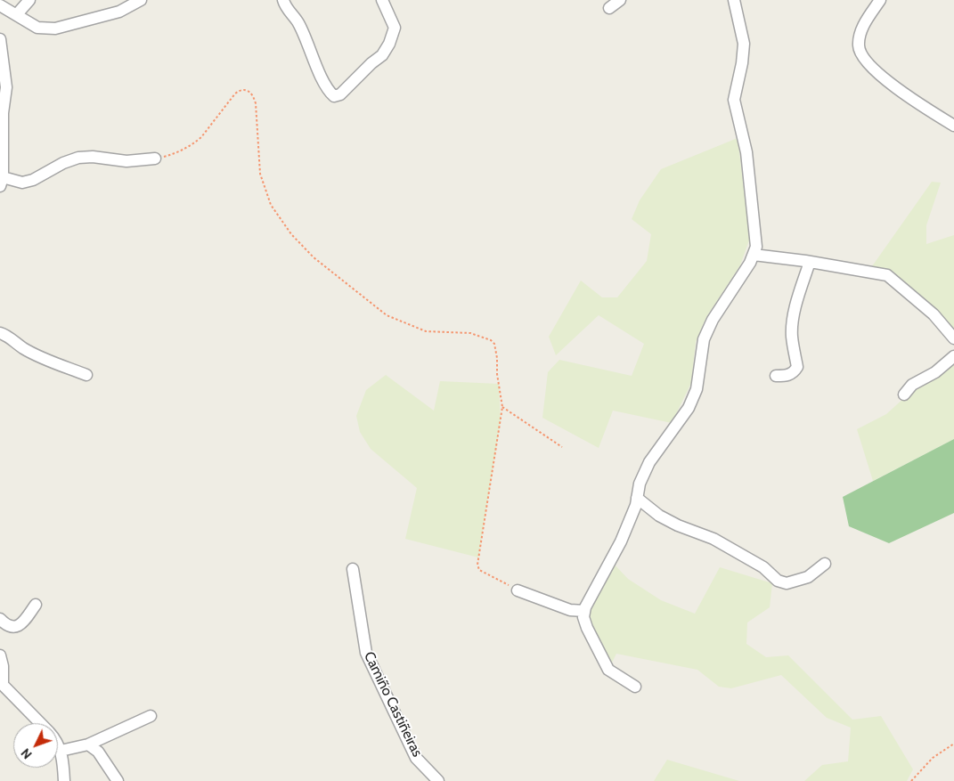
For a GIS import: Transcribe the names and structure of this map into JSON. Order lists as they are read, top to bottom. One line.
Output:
{"streets":{"street":["Camiño Castiñeiras"]},"north":"bottom left"}
